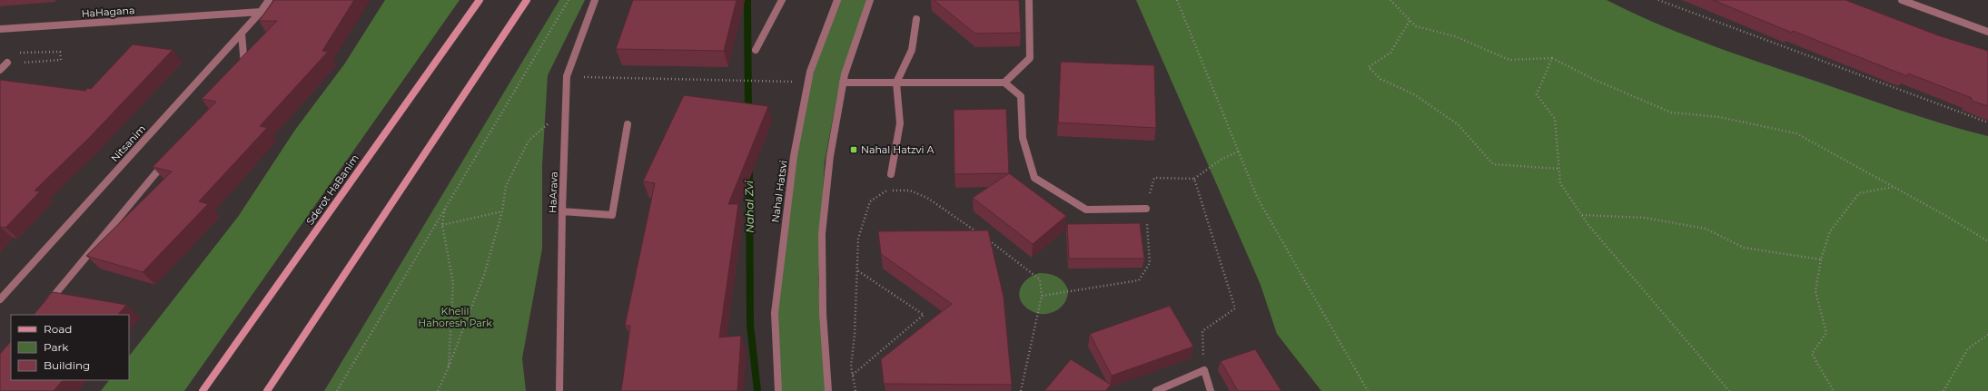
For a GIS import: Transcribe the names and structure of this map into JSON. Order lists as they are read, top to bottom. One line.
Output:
{"streets":{"main road":["Sderot HaBanim"],"street":["HaHagana","Nitsanim","Nahal Hatsvi","HaArava"]},"crossings":[["HaHagana","Nitsanim"]],"water":["Nahal Zvi"],"parks":["Khelil Hahoresh Park"],"places":{"transit":["Nahal Hatzvi A"]},"legend":["Road","Park","Building"]}
